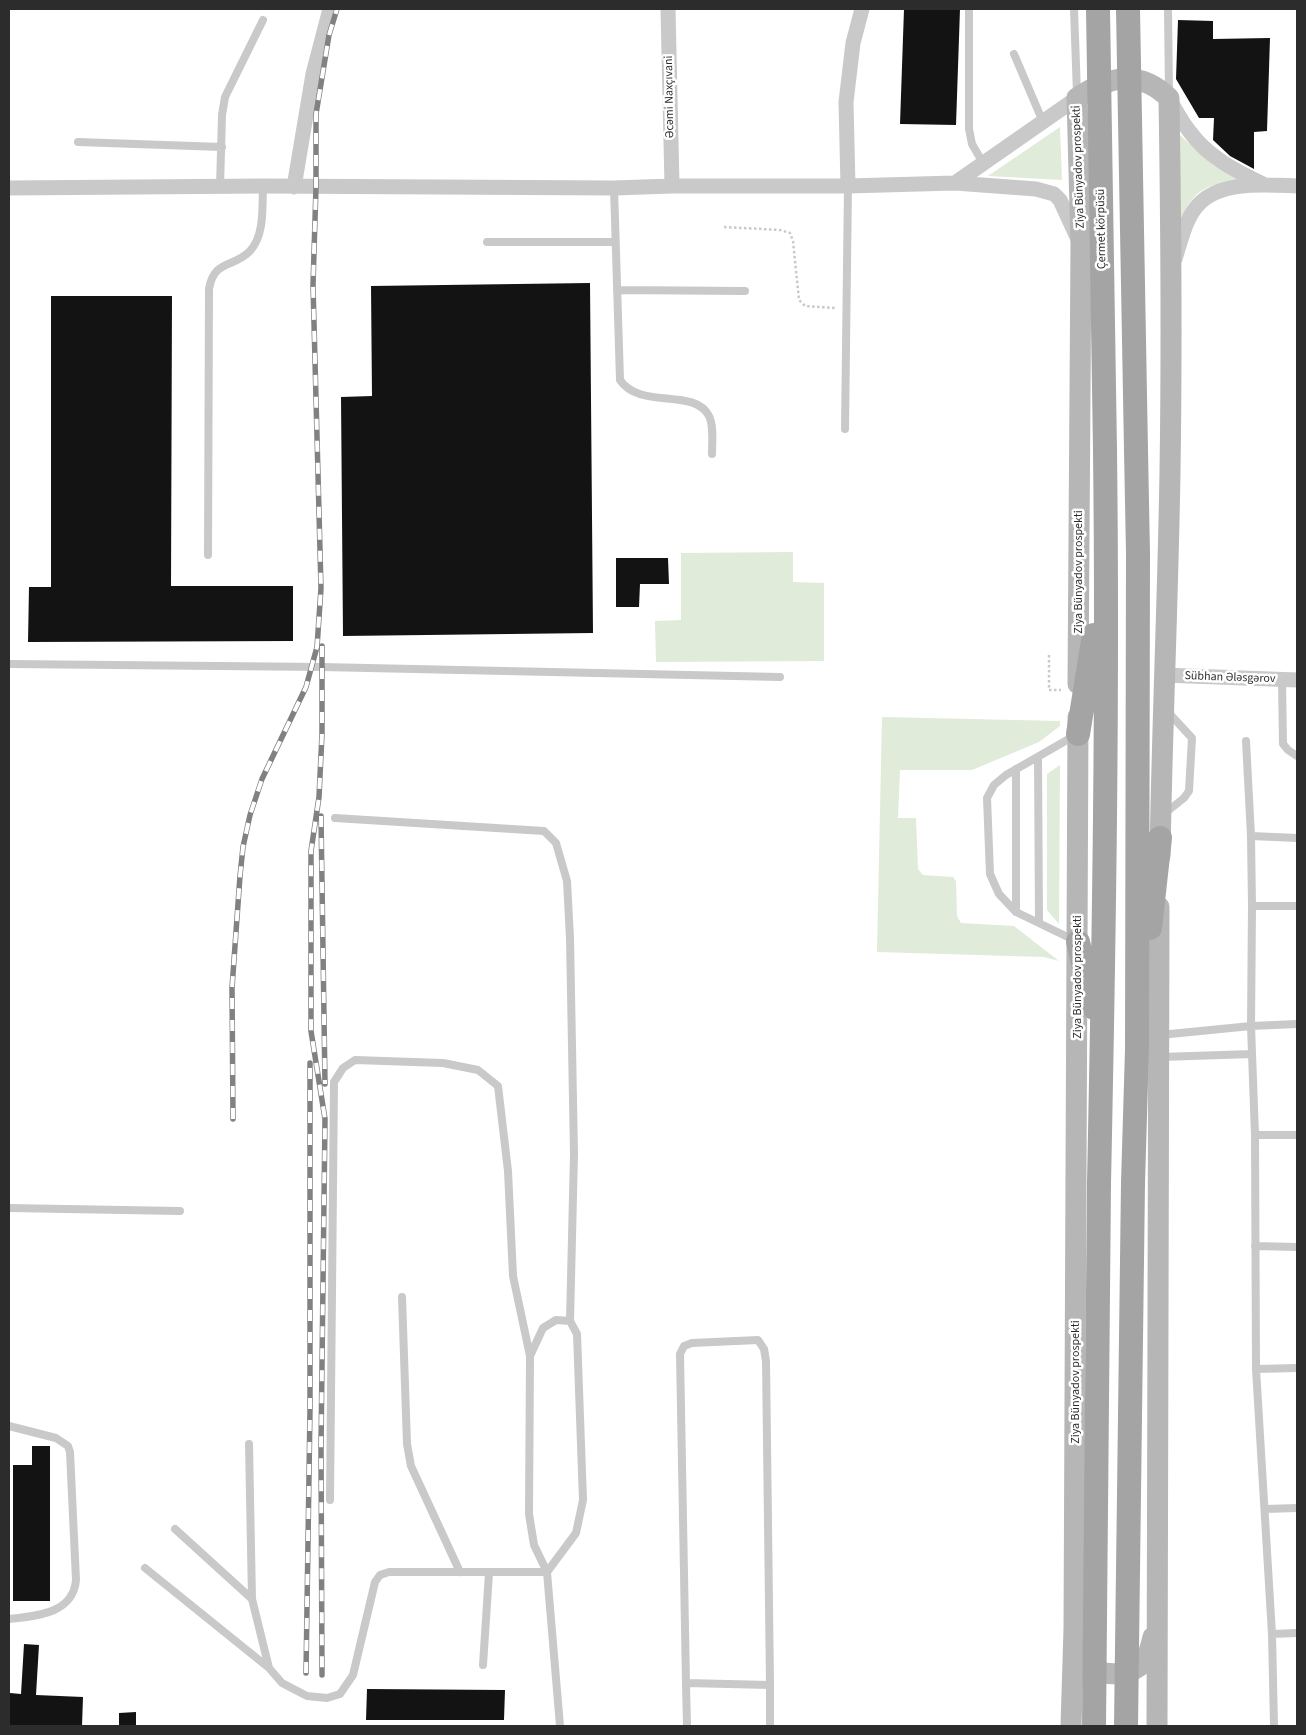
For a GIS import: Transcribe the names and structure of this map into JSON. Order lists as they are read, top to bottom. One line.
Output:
{"streets":{"main road":["Ziya Bünyadov prospekti","Çermet körpüsü"],"street":["Əcəmi Naxçıvani","Sübhan Ələsgərov"]},"crossings":[["Ziya Bünyadov prospekti","Çermet körpüsü"]]}
